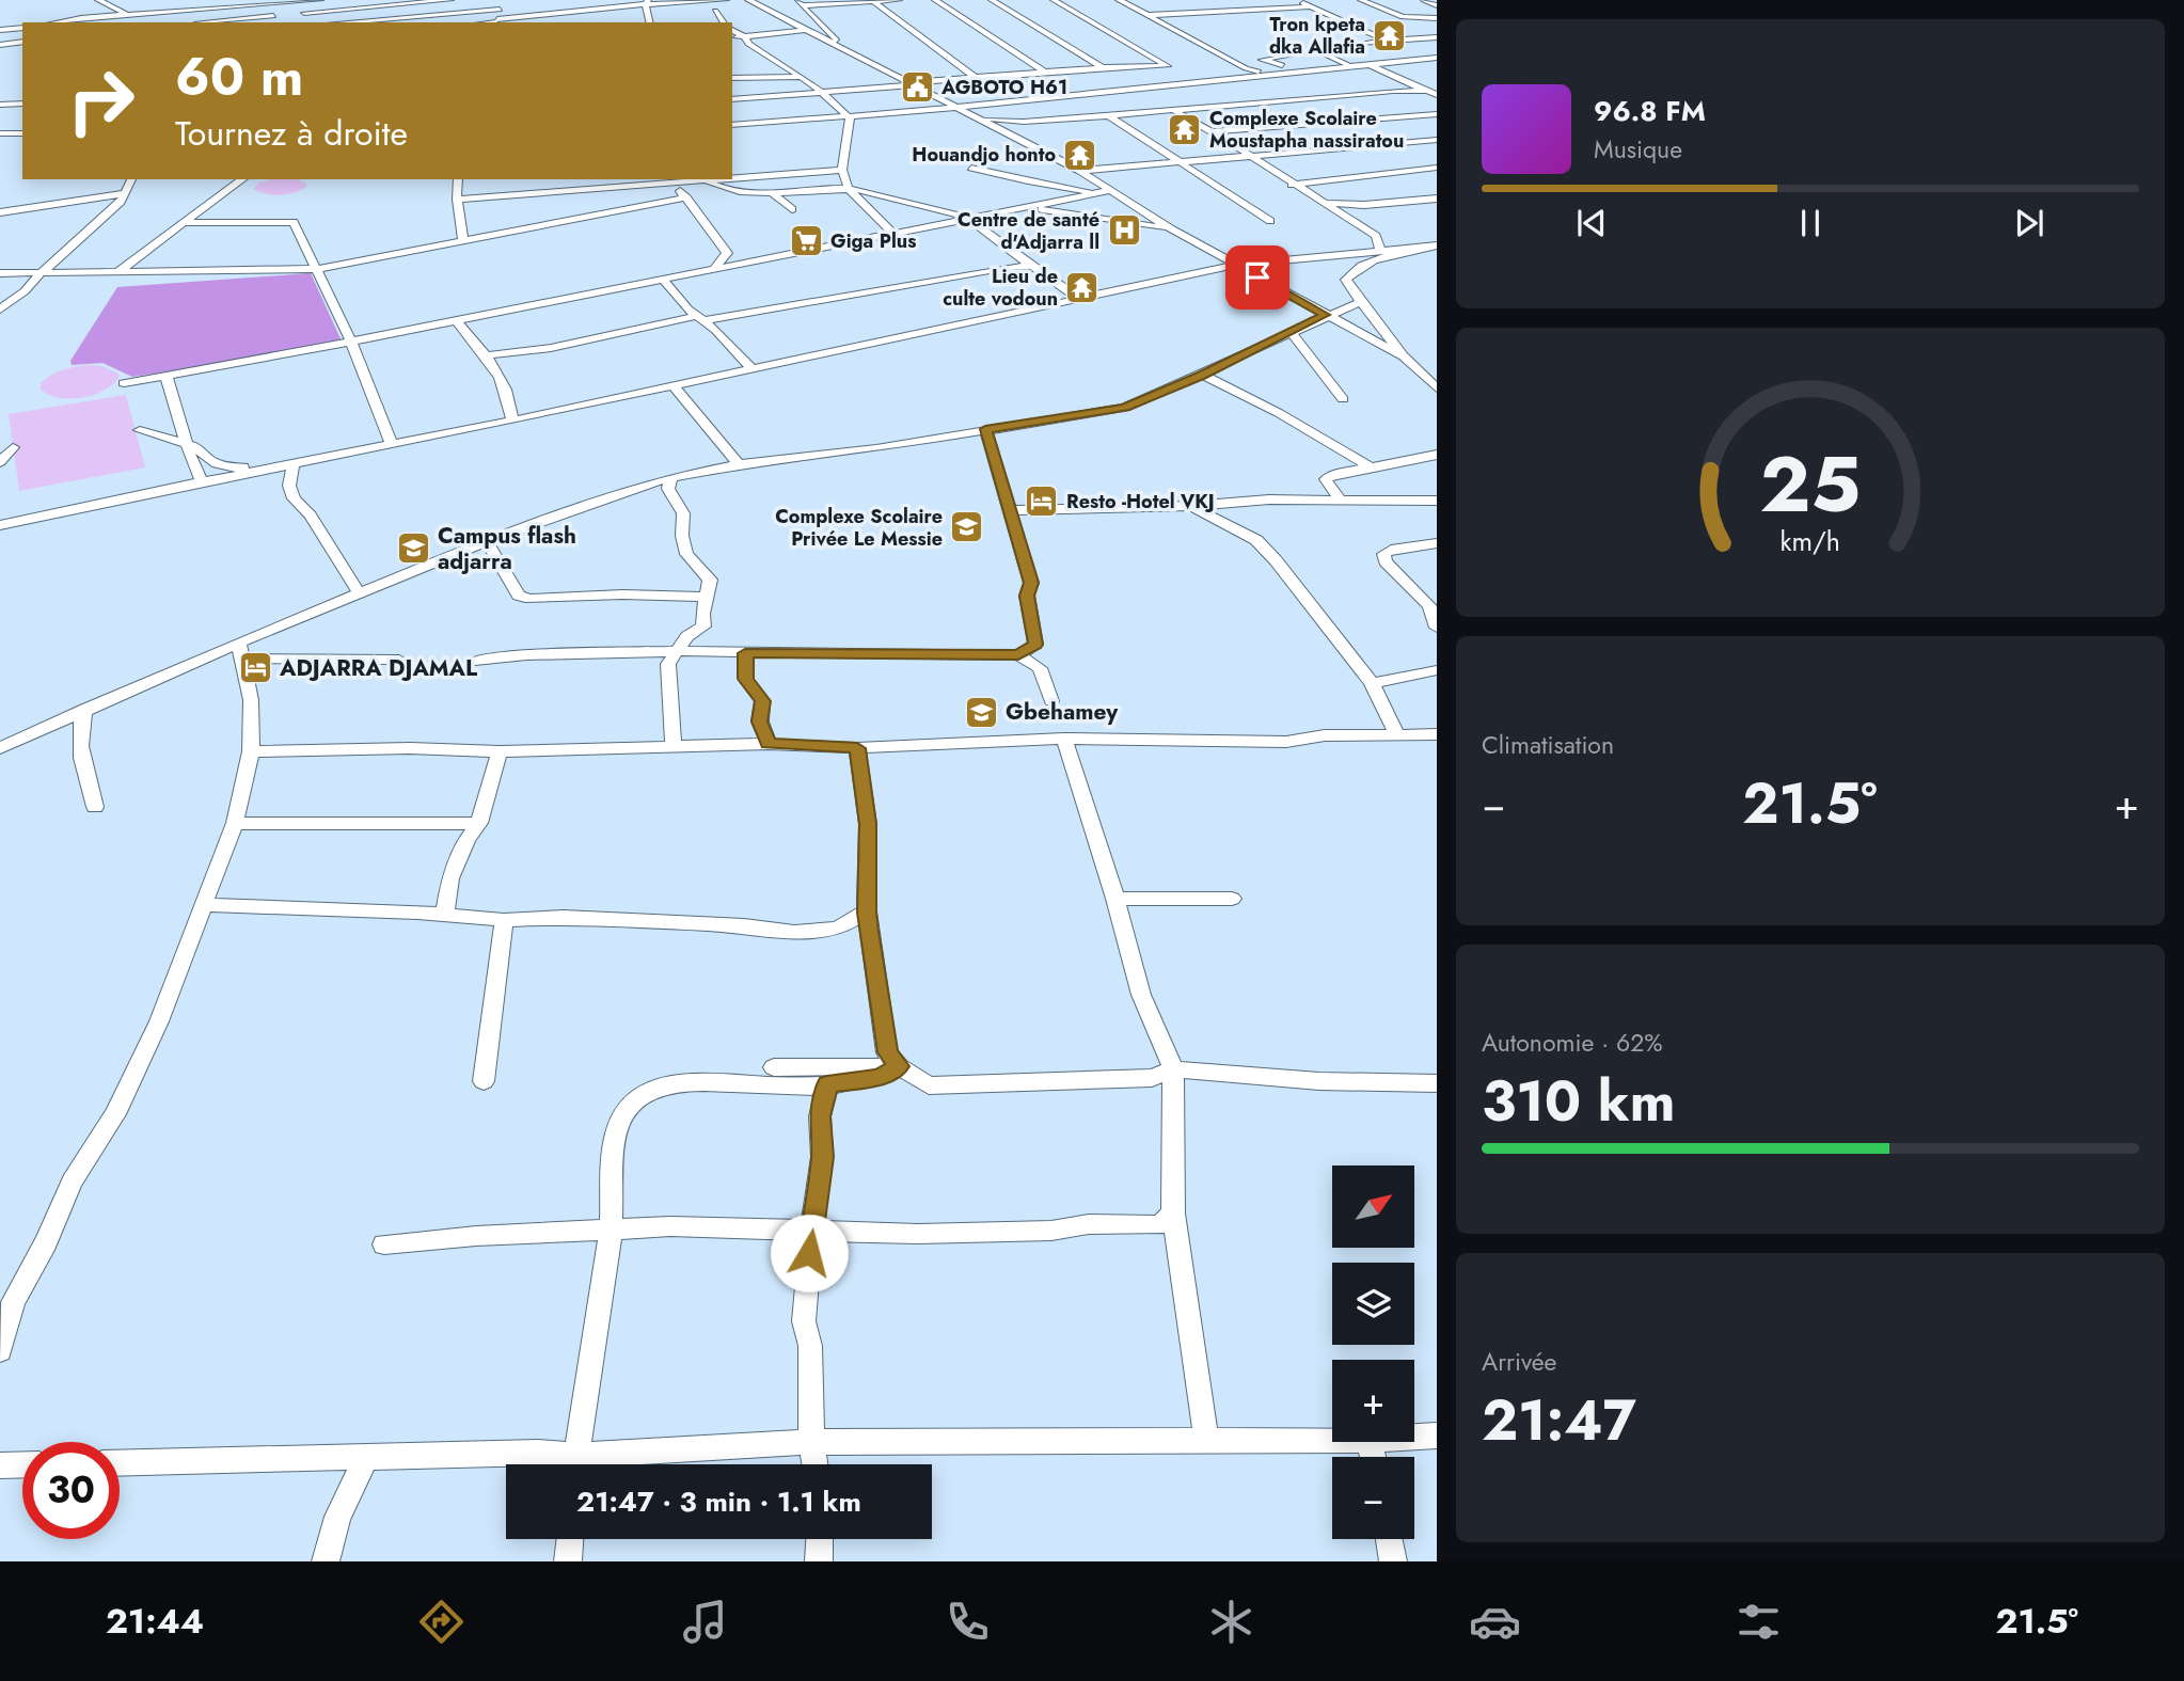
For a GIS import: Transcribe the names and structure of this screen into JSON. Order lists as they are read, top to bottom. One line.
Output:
{"places":{"temple":["Tron kpeta dka Allafia","Complexe Scolaire Moustapha nassiratou","Houandjo honto","Lieu de culte vodoun"],"public building":["AGBOTO H61"],"hospital":["Centre de santé d'Adjarra ll"],"supermarket":["Giga Plus"],"hotel":["Resto -Hotel VKJ","ADJARRA DJAMAL"],"school or university":["Complexe Scolaire Privée Le Messie","Campus flash adjarra","Gbehamey"]},"north":"top right","page":{"turn":["60 m","Tournez à droite"],"song":["96.8 FM","Musique"],"tile":["Climatisation",["Autonomie · 62%","310 km"],["Arrivée","21:47"]],"heat":["−","21.5°","+"],"map_buttons":["+","−"],"limit":"30","trip":"21:47 · 3 min · 1.1 km","tabs":["21:44","21.5°"],"gauge":["25","km/h"]}}
